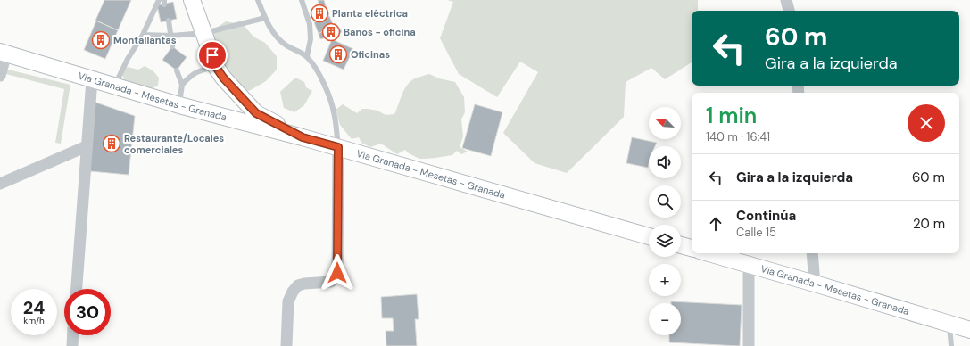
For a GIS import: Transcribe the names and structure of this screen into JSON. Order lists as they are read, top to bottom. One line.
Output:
{"streets":{"main road":["Vía Granada - Mesetas - Granada"]},"places":{"building":["Planta eléctrica","Baños - oficina","Montallantas","Oficinas","Restaurante/Locales comerciales"]},"north":"top left","page":{"turn":["60 m","Gira a la izquierda"],"heading":["1 min","140 m · 16:41"],"map_buttons":["+","−"],"list":[{"name":"Gira a la izquierda","value":"60 m"},{"name":"Continúa","note":"Calle 15","value":"20 m"}],"speed":"24 km/h","limit":"30"}}
